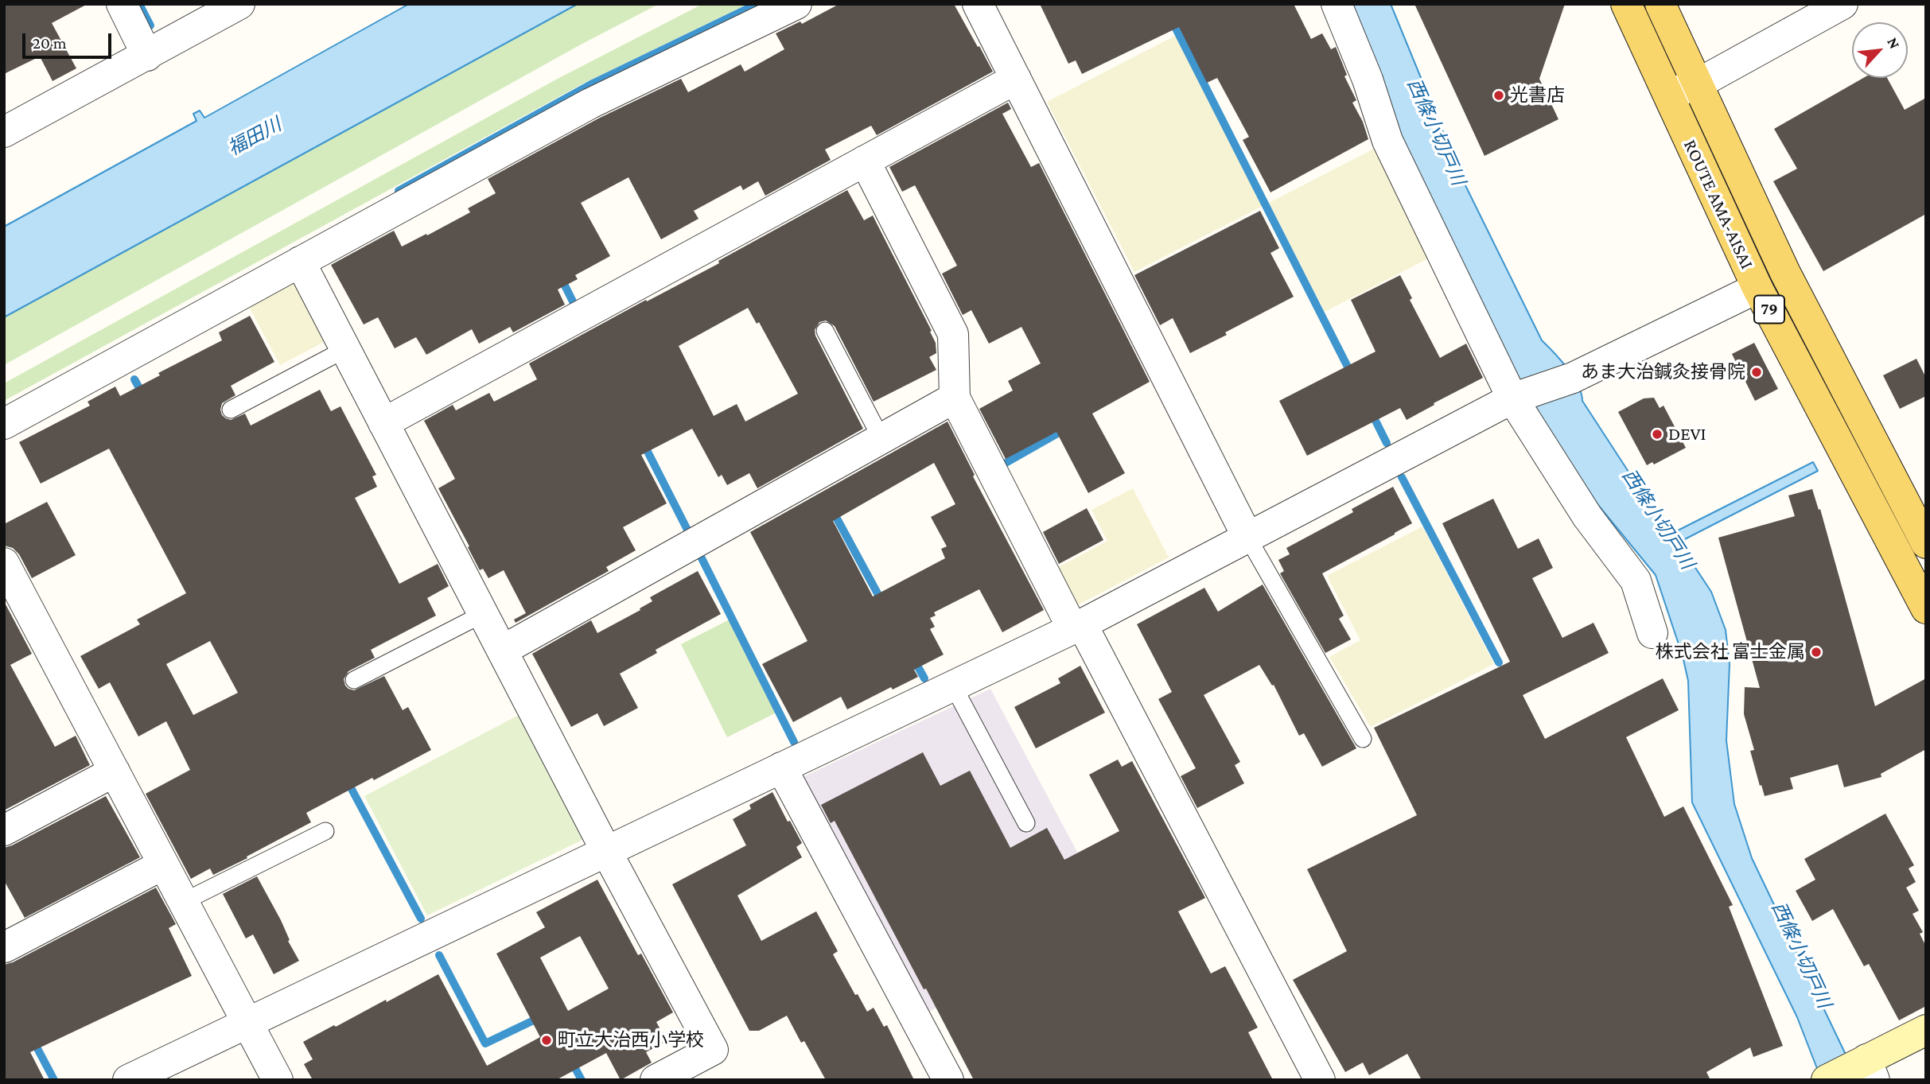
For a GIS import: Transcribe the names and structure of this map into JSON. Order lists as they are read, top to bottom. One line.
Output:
{"streets":{"main road":["ROUTE AMA-AISAI","79"]},"water":["西條小切戸川","福田川"],"places":["光書店","あま大治鍼灸接骨院","DEVI","株式会社 富士金属","町立大治西小学校"],"scale_bar":"20 m","north":"top right"}
